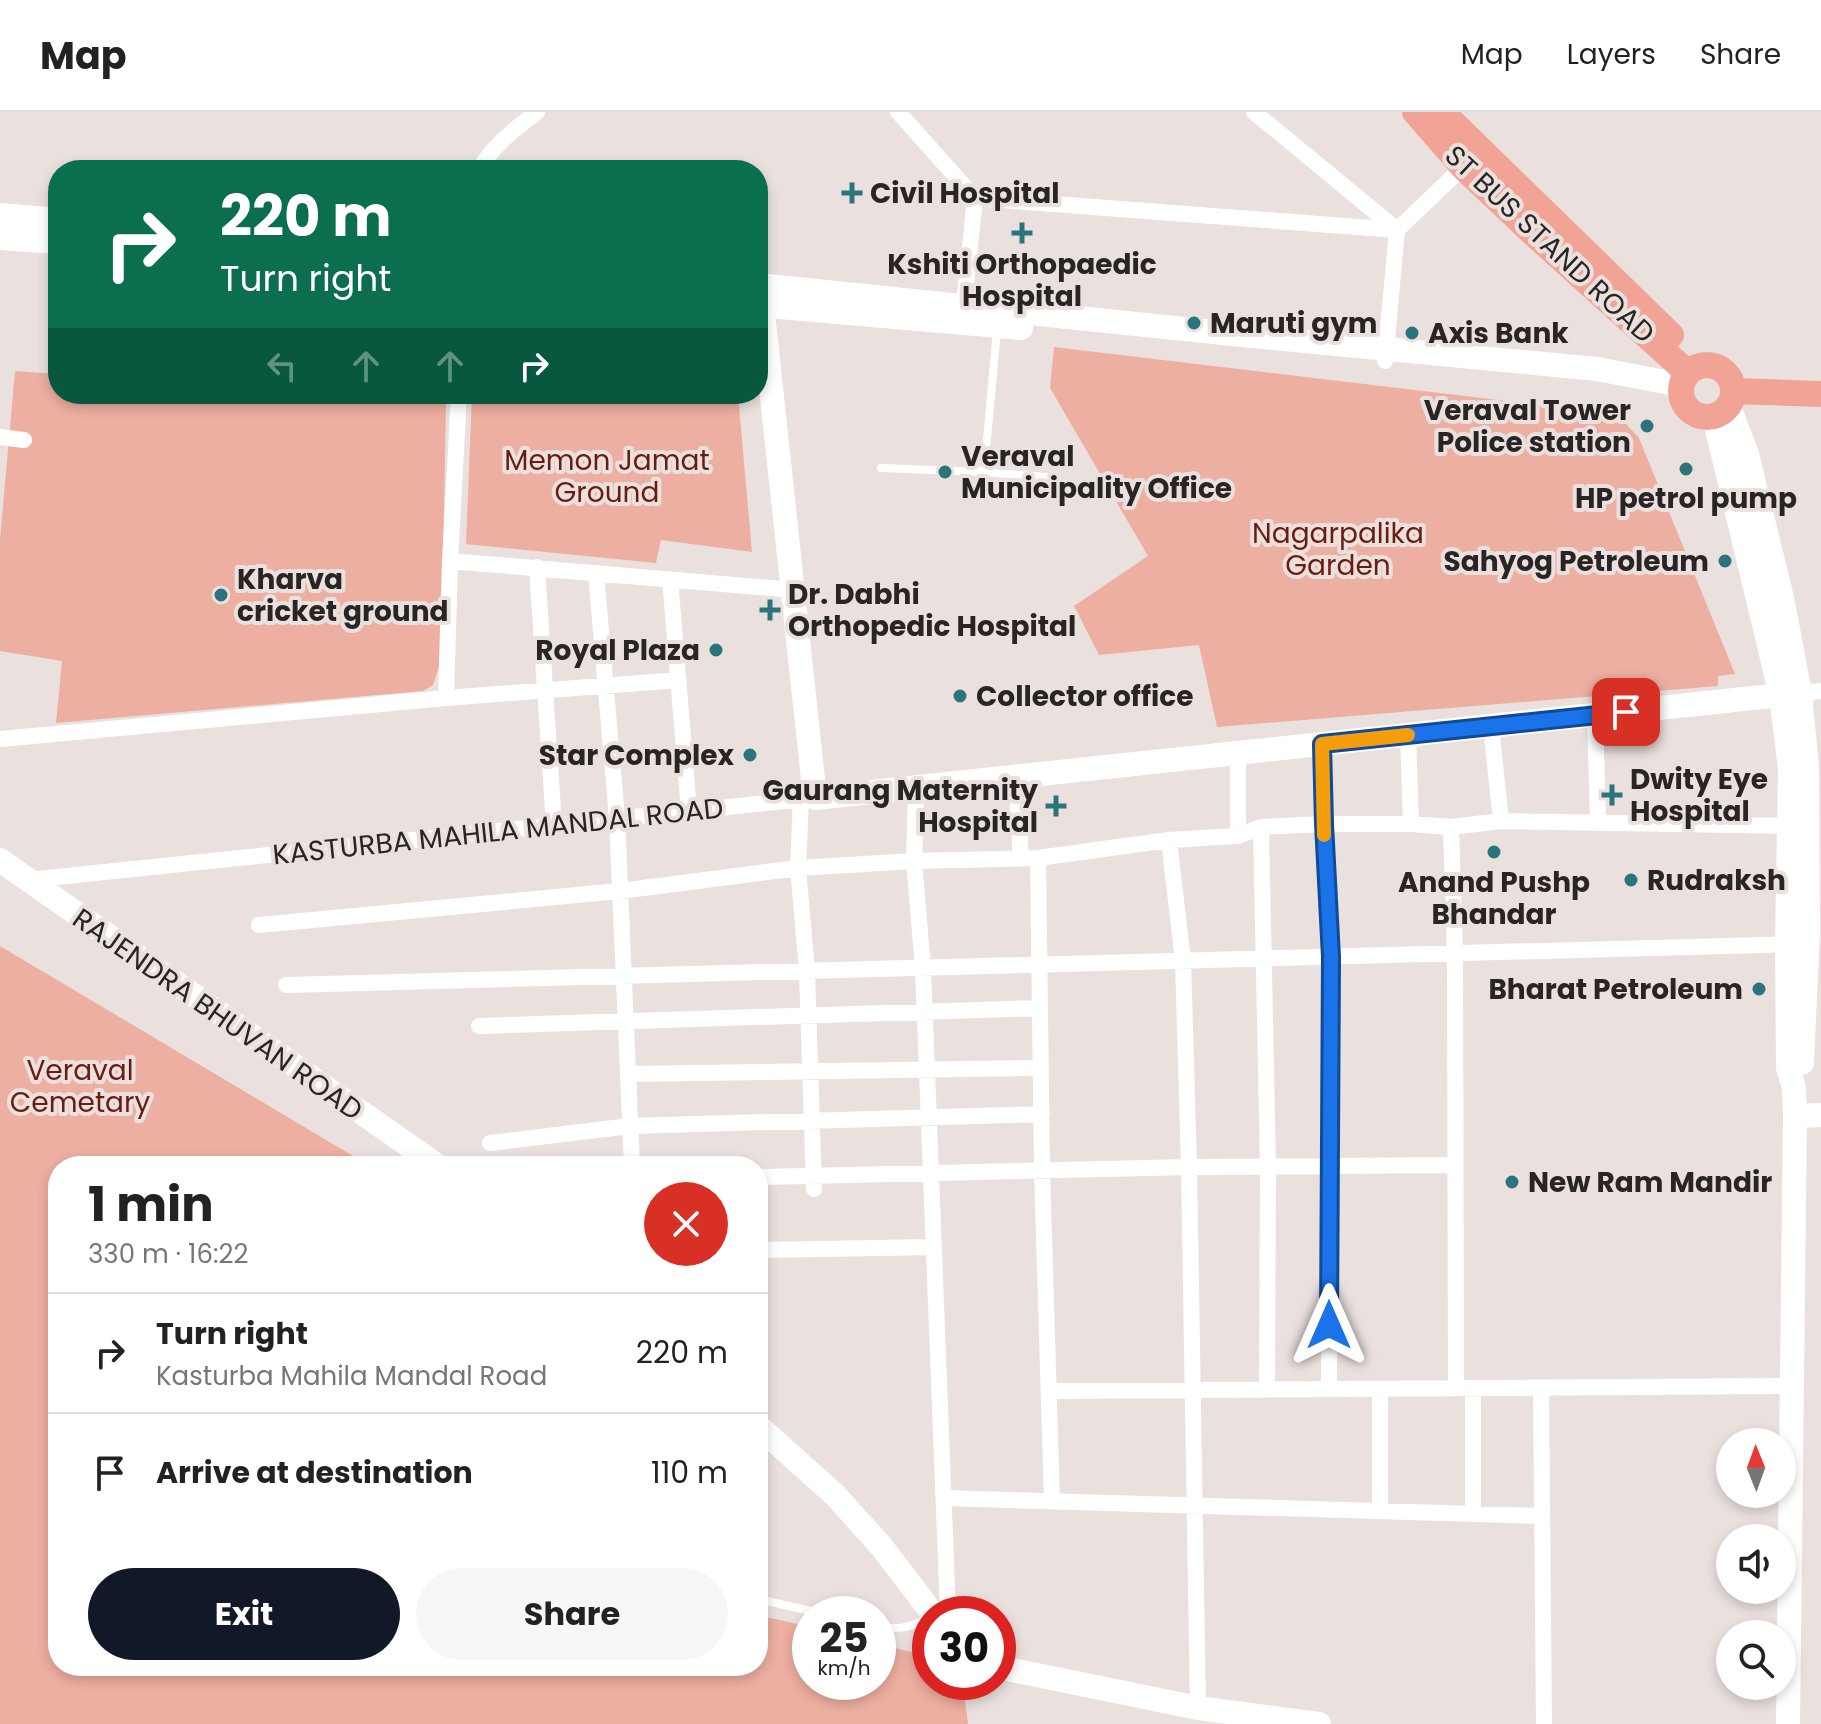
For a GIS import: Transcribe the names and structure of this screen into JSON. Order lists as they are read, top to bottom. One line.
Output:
{"streets":{"main road":["ST BUS STAND ROAD"],"street":["KASTURBA MAHILA MANDAL ROAD","RAJENDRA BHUVAN ROAD"]},"crossings":[["KASTURBA MAHILA MANDAL ROAD","RAJENDRA BHUVAN ROAD"]],"parks":["Memon Jamat Ground","Nagarpalika Garden","Veraval Cemetary"],"places":{"health":["Civil Hospital","Kshiti Orthopaedic Hospital","Dr. Dabhi Orthopedic Hospital","Dwity Eye Hospital","Gaurang Maternity Hospital"],"other":["Maruti gym","Axis Bank","Veraval Tower Police station","HP petrol pump","Veraval Municipality Office","Sahyog Petroleum","Kharva cricket ground","Royal Plaza","Collector office","Star Complex","Anand Pushp Bhandar","Rudraksh","Bharat Petroleum","New Ram Mandir"]},"north":"top","page":{"header":"Map","nav":["Map","Layers","Share"],"turn":["220 m","Turn right"],"heading":["1 min","330 m · 16:22"],"list":[{"name":"Turn right","note":"Kasturba Mahila Mandal Road","value":"220 m"},{"name":"Arrive at destination","value":"110 m"}],"buttons":["Exit","Share"],"speed":"25 km/h","limit":"30"}}
